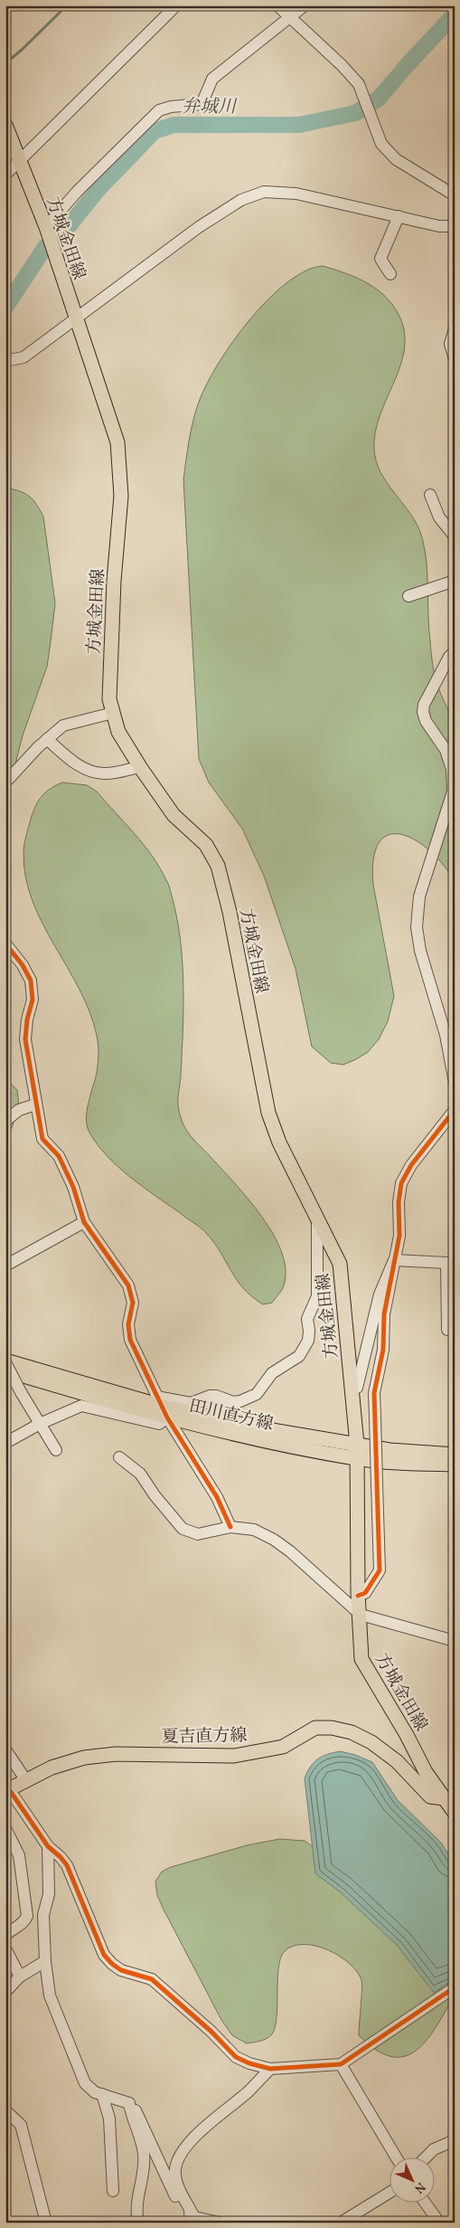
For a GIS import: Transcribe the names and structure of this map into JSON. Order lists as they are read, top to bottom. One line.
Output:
{"streets":{"main road":["方城金田線","田川直方線","夏吉直方線"]},"crossings":[["方城金田線","田川直方線"],["方城金田線","夏吉直方線"]],"water":["弁城川"],"north":"bottom right"}
